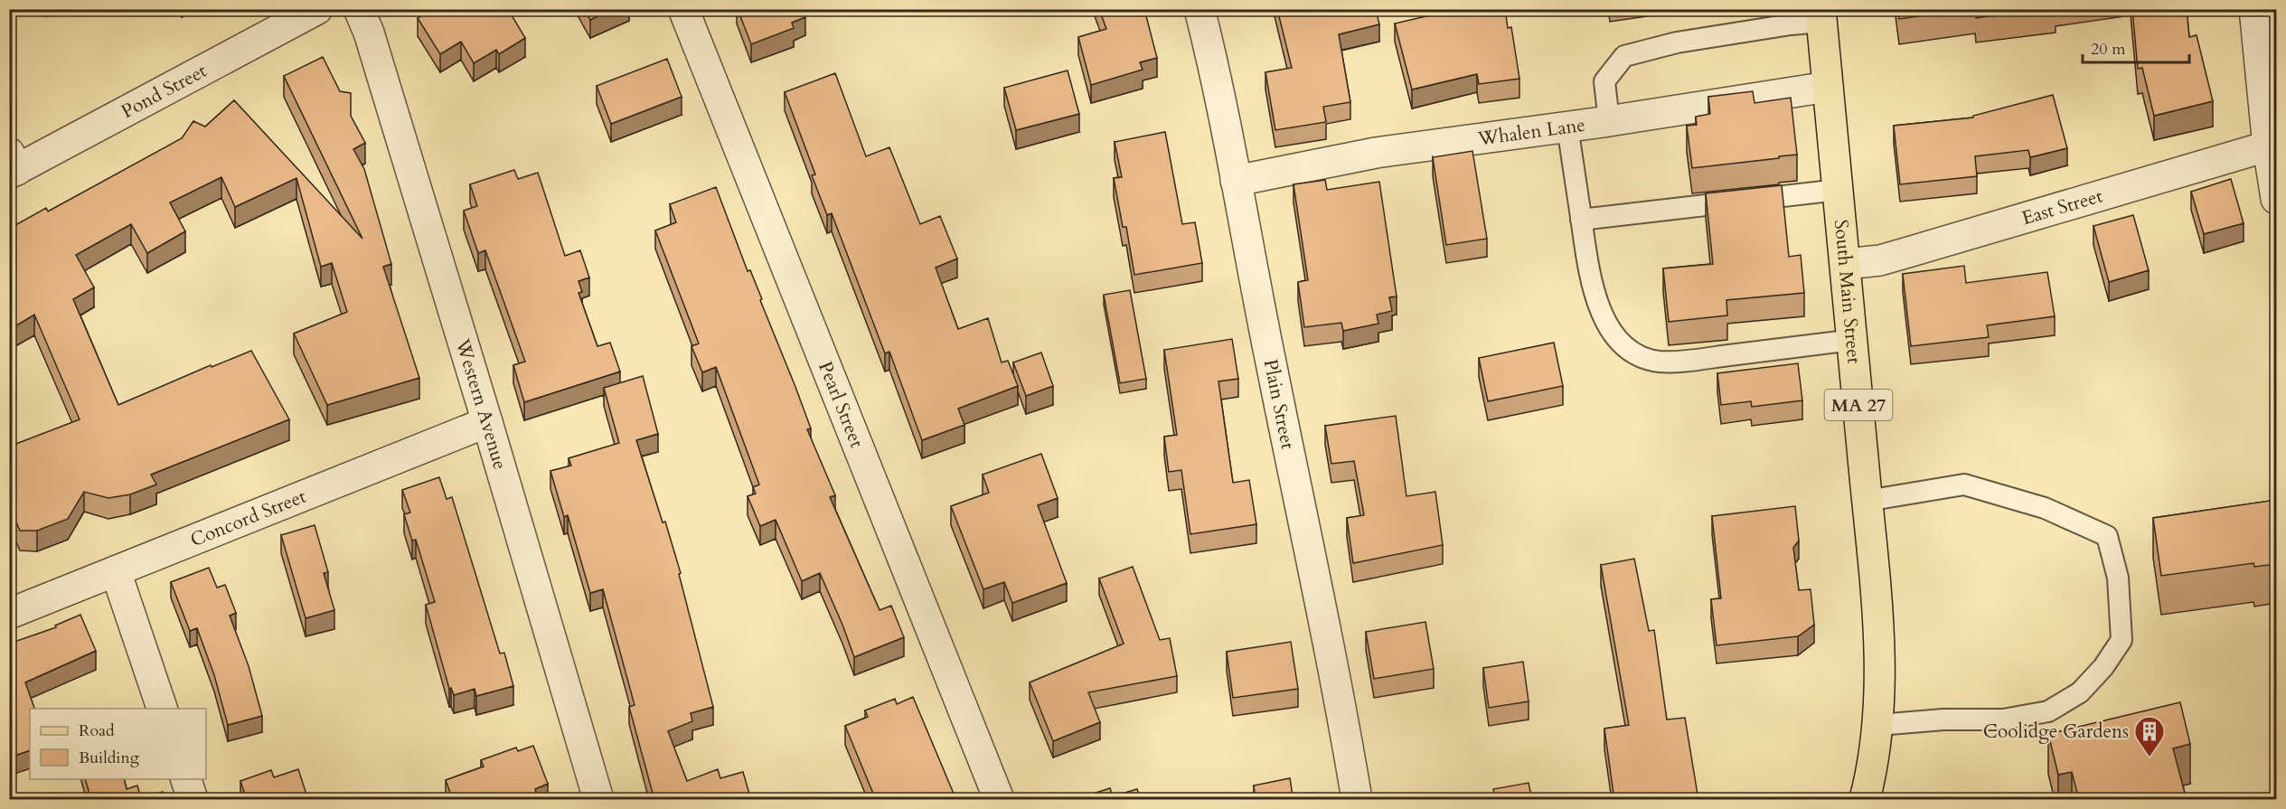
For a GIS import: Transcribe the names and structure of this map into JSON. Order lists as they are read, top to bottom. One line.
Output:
{"streets":{"main road":["South Main Street","MA 27"],"street":["Pond Street","Whalen Lane","East Street","Western Avenue","Plain Street","Pearl Street","Concord Street"]},"crossings":[["Whalen Lane","South Main Street"],["Whalen Lane","Plain Street"],["East Street","South Main Street"],["Western Avenue","Concord Street"]],"places":{"building":["Coolidge Gardens"]},"legend":["Road","Building"],"scale_bar":"20 m"}
